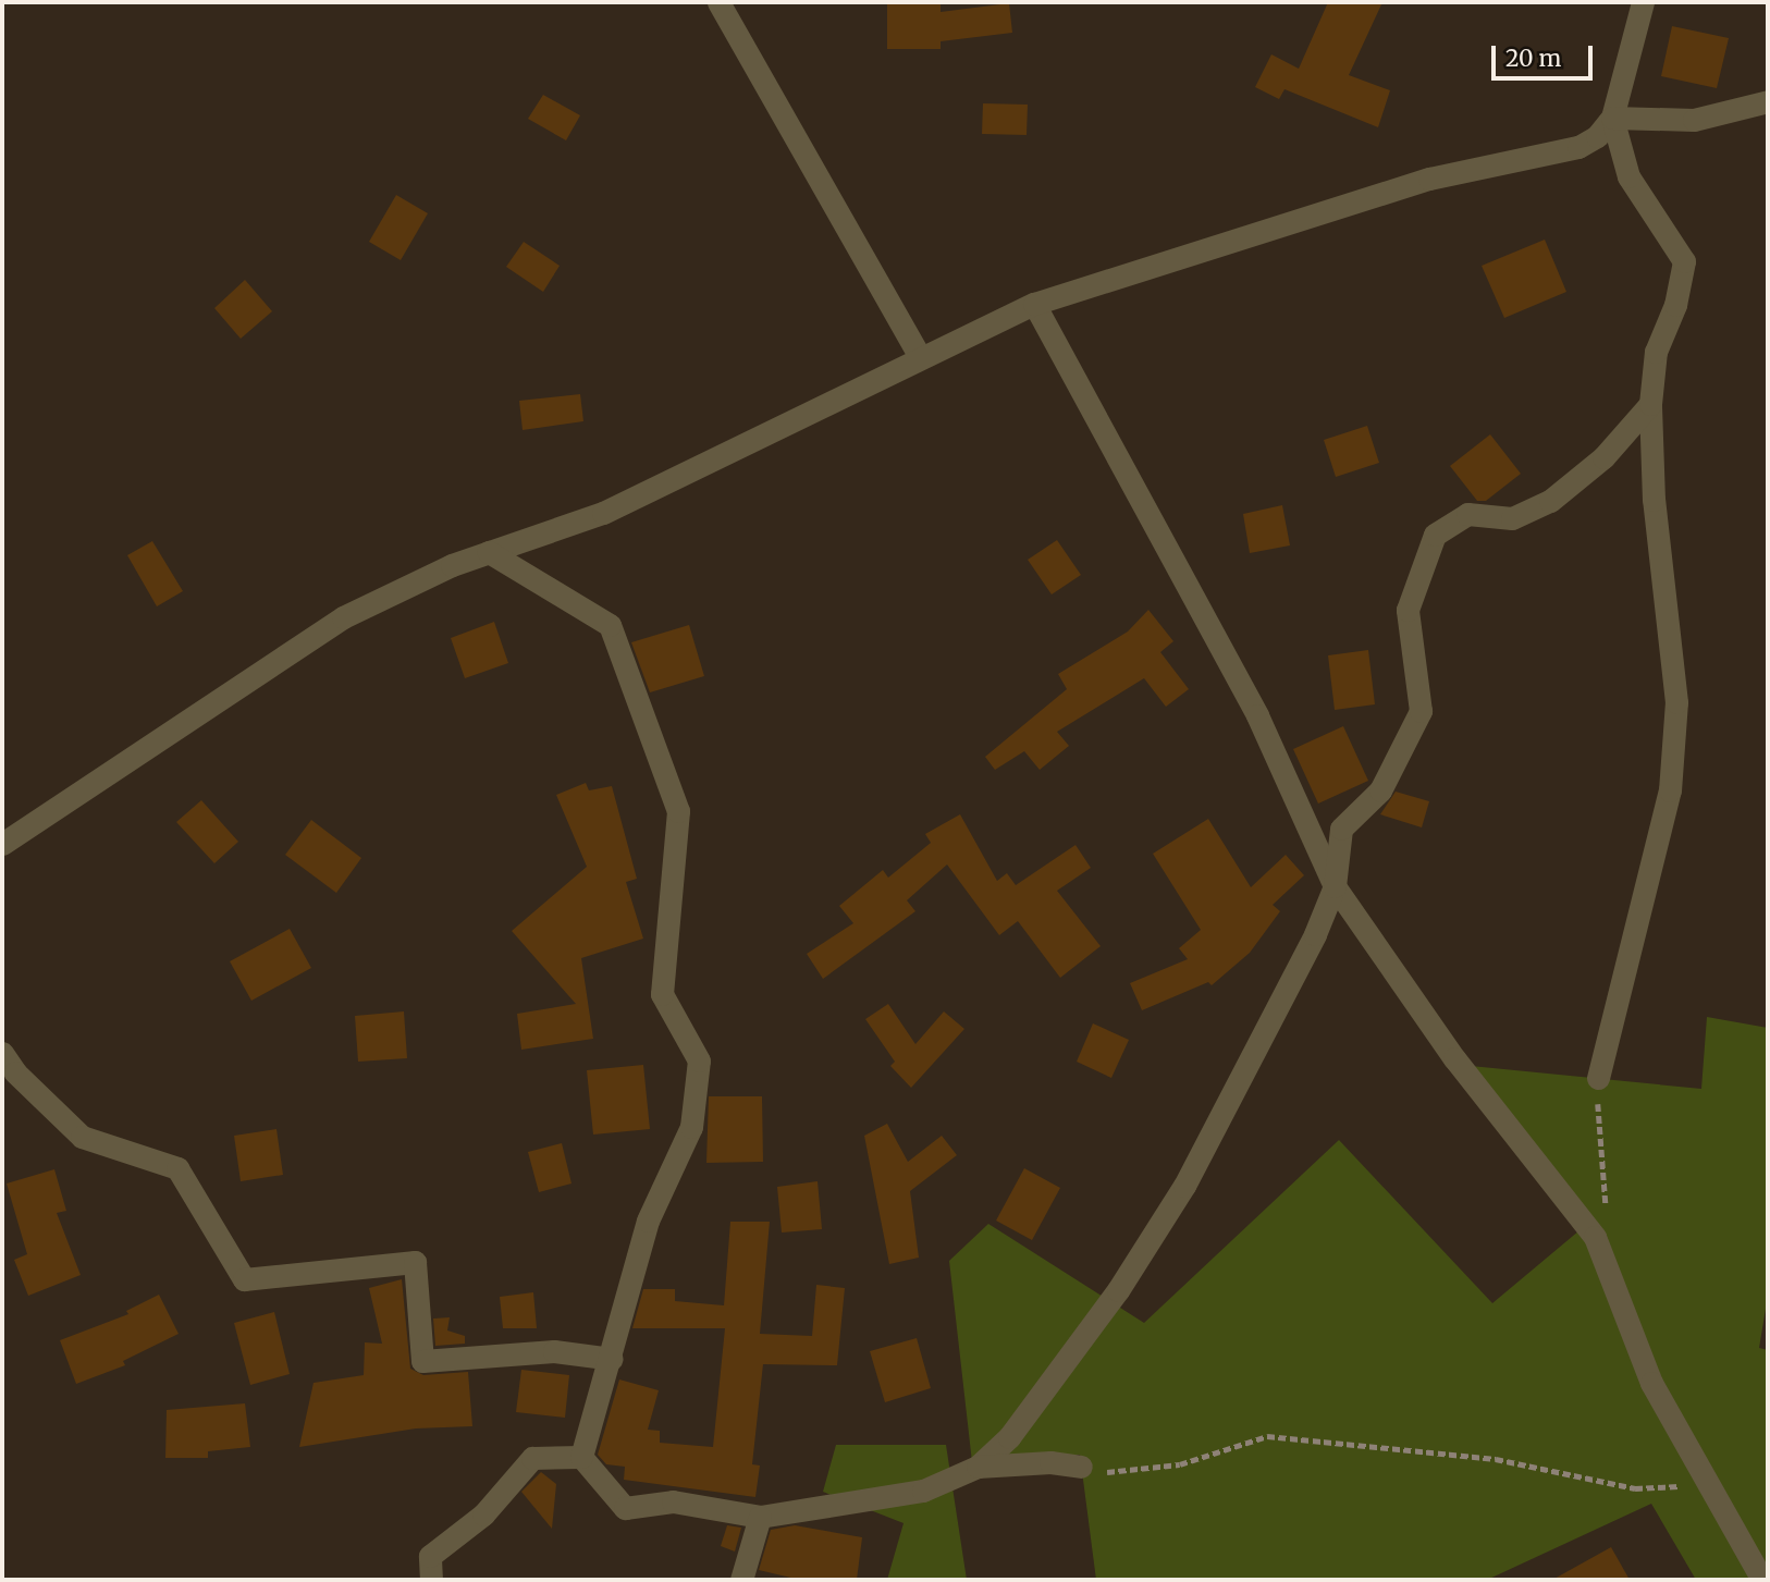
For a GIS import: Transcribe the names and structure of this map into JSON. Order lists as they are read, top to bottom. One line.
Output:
{"scale_bar":"20 m"}
